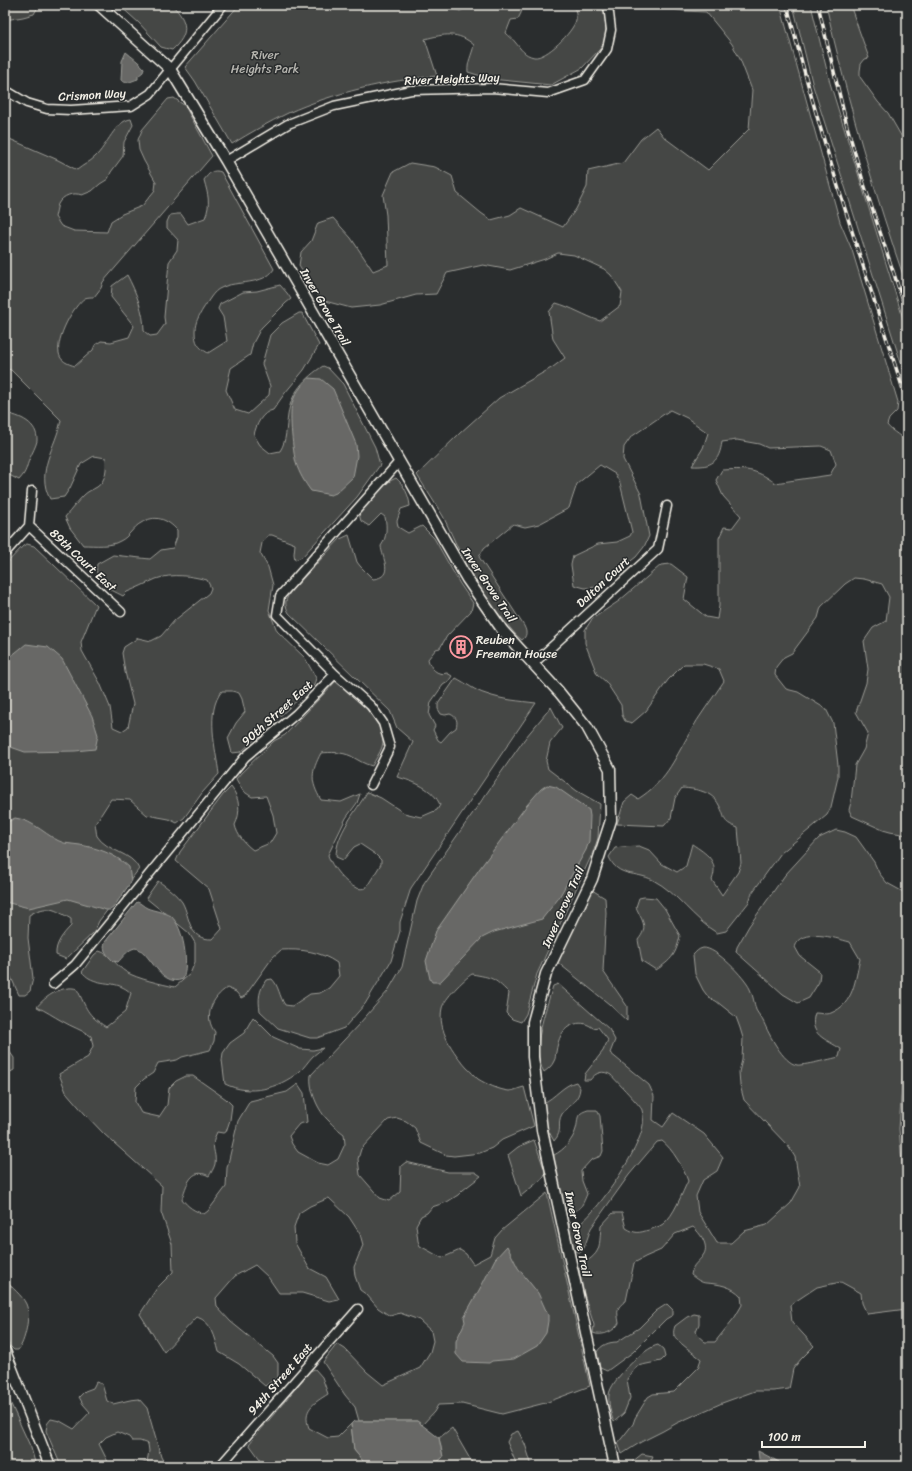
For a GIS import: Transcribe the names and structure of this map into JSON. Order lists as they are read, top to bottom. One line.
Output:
{"streets":{"street":["River Heights Way","Crismon Way","Inver Grove Trail","89th Court East","Dalton Court","90th Street East","94th Street East"]},"crossings":[["River Heights Way","Inver Grove Trail"],["Crismon Way","Inver Grove Trail"],["Inver Grove Trail","Dalton Court"]],"parks":["River Heights Park"],"places":{"building":["Reuben Freeman House"]},"scale_bar":"100 m"}
